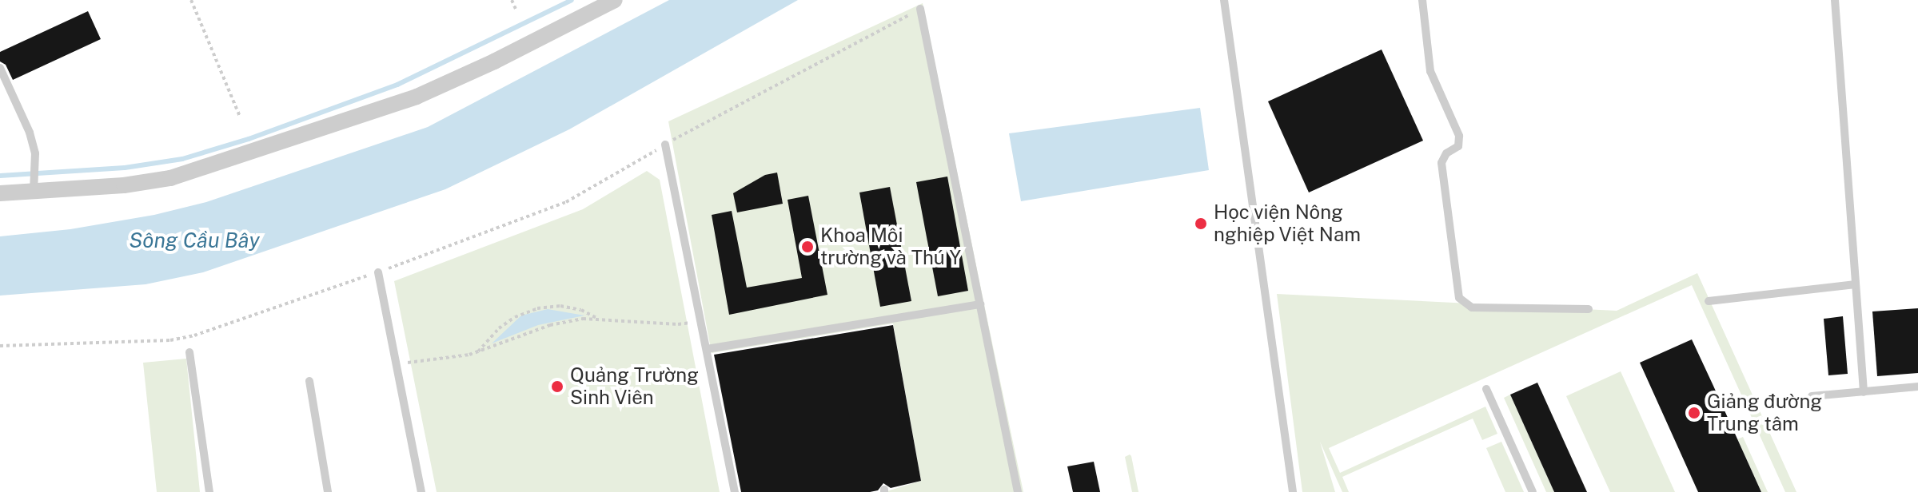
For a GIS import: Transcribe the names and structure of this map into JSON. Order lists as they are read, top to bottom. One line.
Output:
{"water":["Sông Cầu Bây"],"places":["Học viện Nông nghiệp Việt Nam","Khoa Môi trường và Thú Y","Quảng Trường Sinh Viên","Giảng đường Trung tâm"]}
